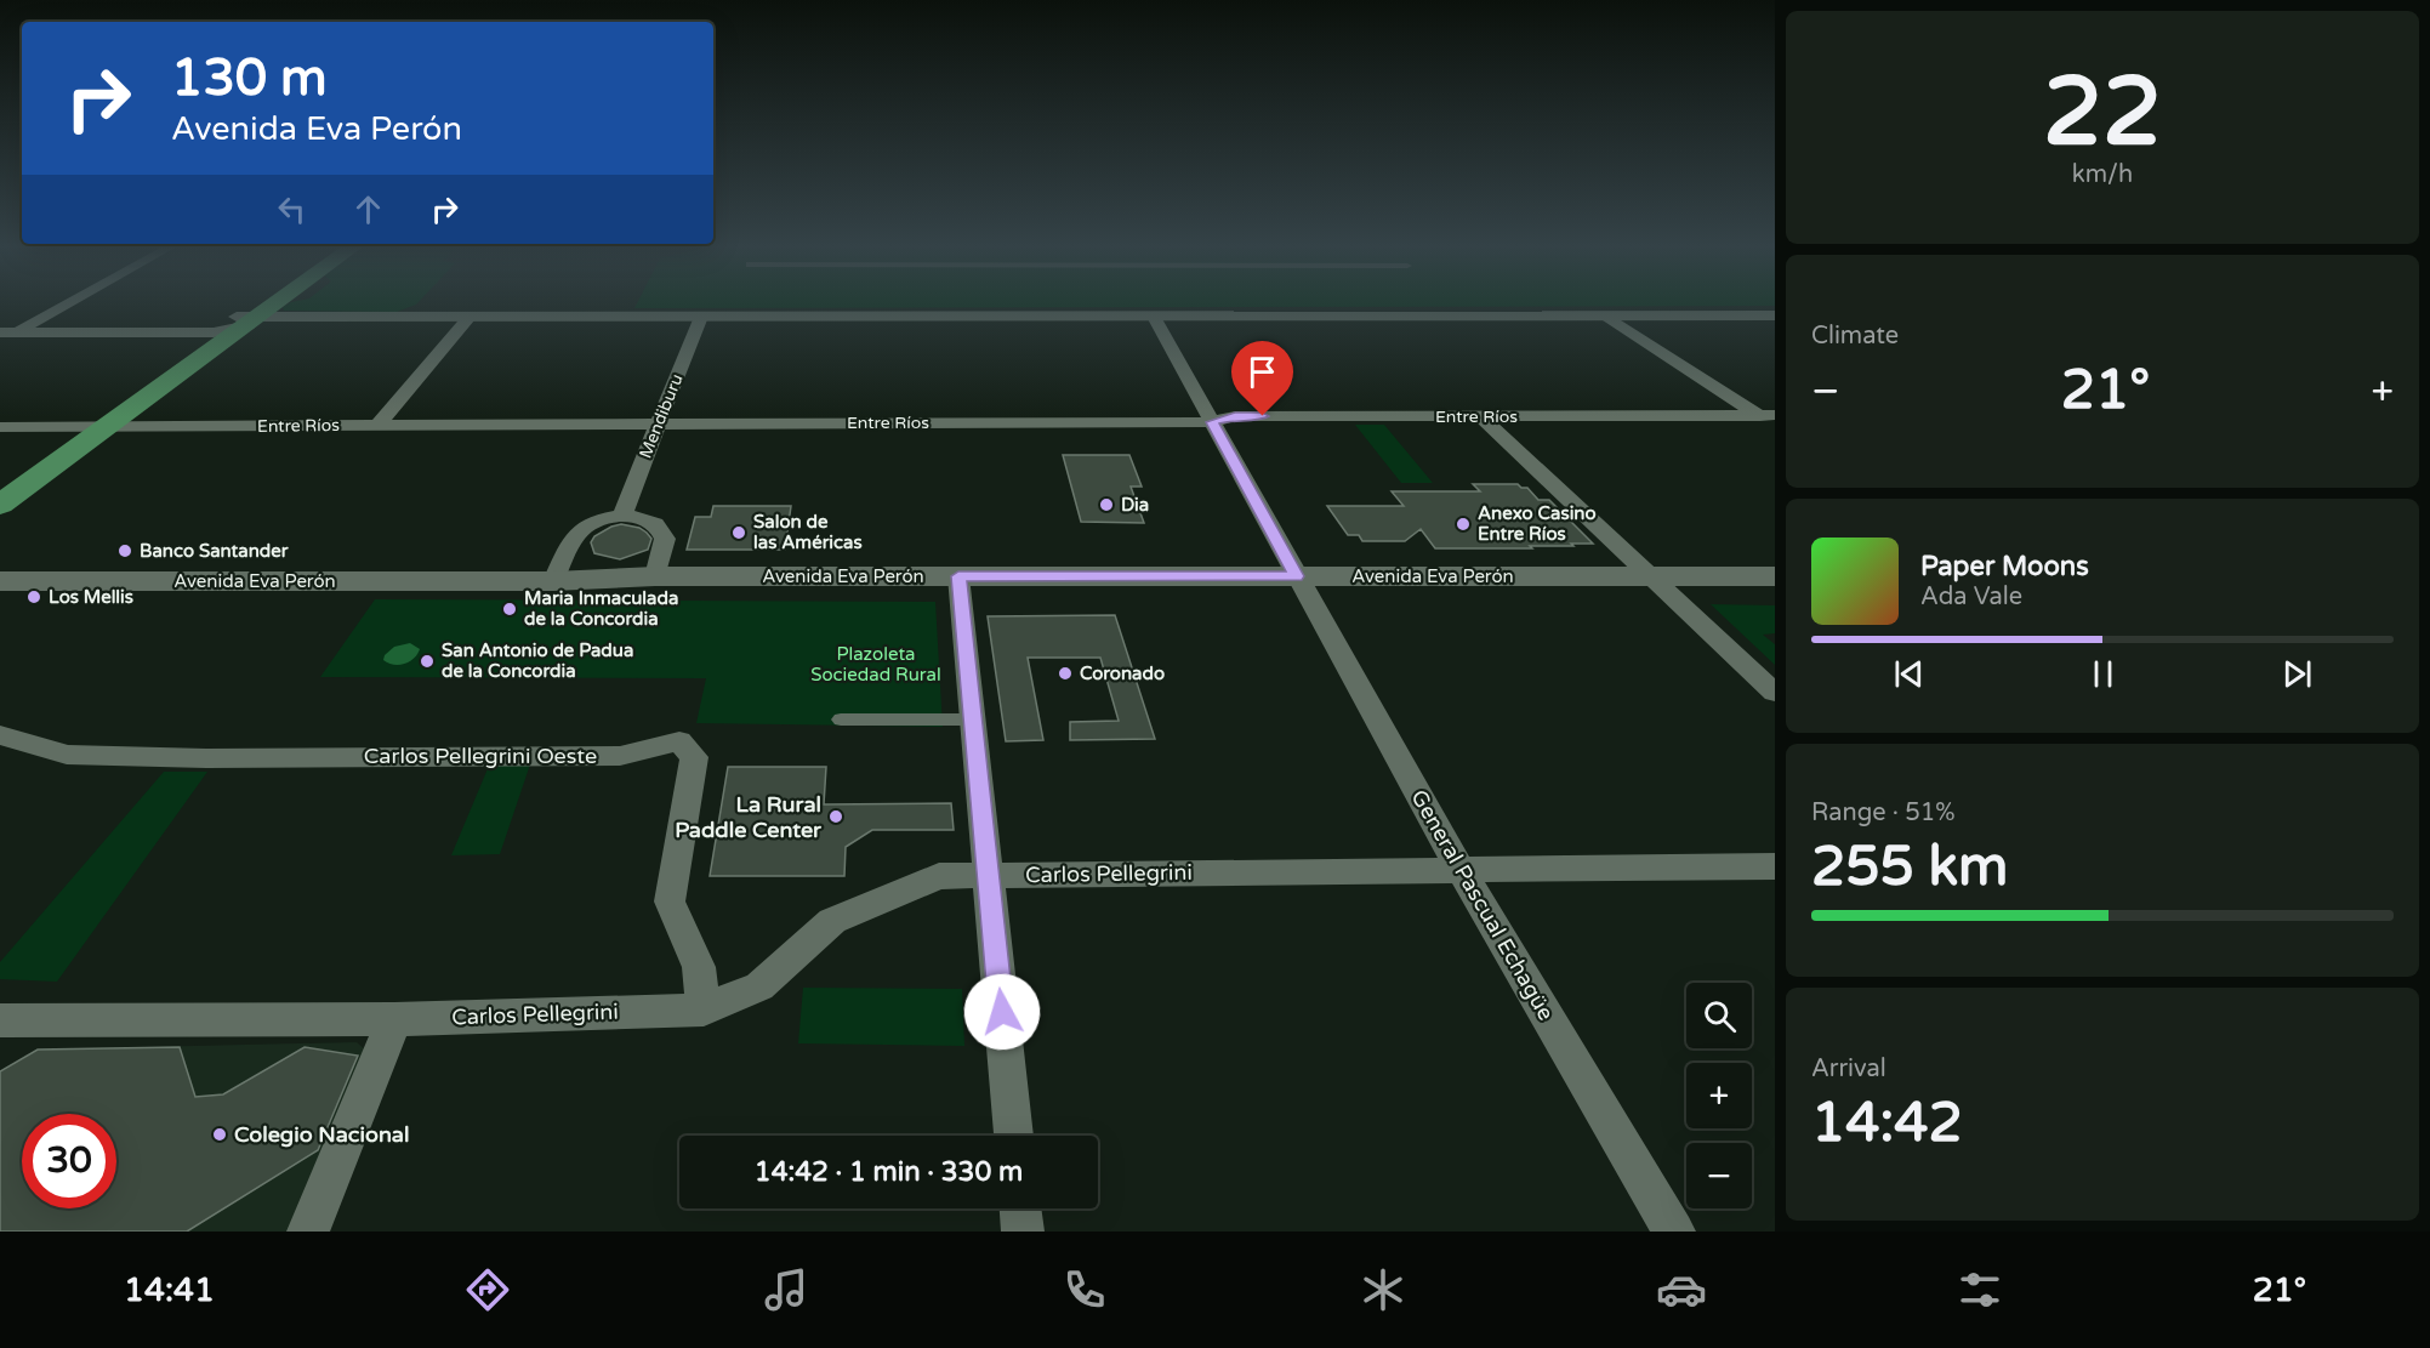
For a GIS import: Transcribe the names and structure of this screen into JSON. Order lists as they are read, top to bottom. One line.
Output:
{"streets":{"main road":["Avenida Eva Perón"],"street":["Mendiburu","Entre Ríos","Carlos Pellegrini Oeste","Carlos Pellegrini","General Pascual Echagüe"]},"crossings":[["Mendiburu","Entre Ríos"],["Entre Ríos","General Pascual Echagüe"],["Avenida Eva Perón","General Pascual Echagüe"],["Carlos Pellegrini Oeste","Carlos Pellegrini"],["Carlos Pellegrini","General Pascual Echagüe"]],"parks":["Plazoleta Sociedad Rural"],"places":["Dia","Anexo Casino Entre Ríos","Salon de las Américas","Banco Santander","Los Mellis","Maria Inmaculada de la Concordia","San Antonio de Padua de la Concordia","Coronado","La Rural Paddle Center","Colegio Nacional"],"page":{"tile":[["22","km/h"],"Climate",["Range · 51%","255 km"],["Arrival","14:42"]],"turn":["130 m","Avenida Eva Perón"],"heat":["−","21°","+"],"song":["Paper Moons","Ada Vale"],"map_buttons":["+","−"],"limit":"30","trip":"14:42 · 1 min · 330 m","tabs":["14:41","21°"]}}
